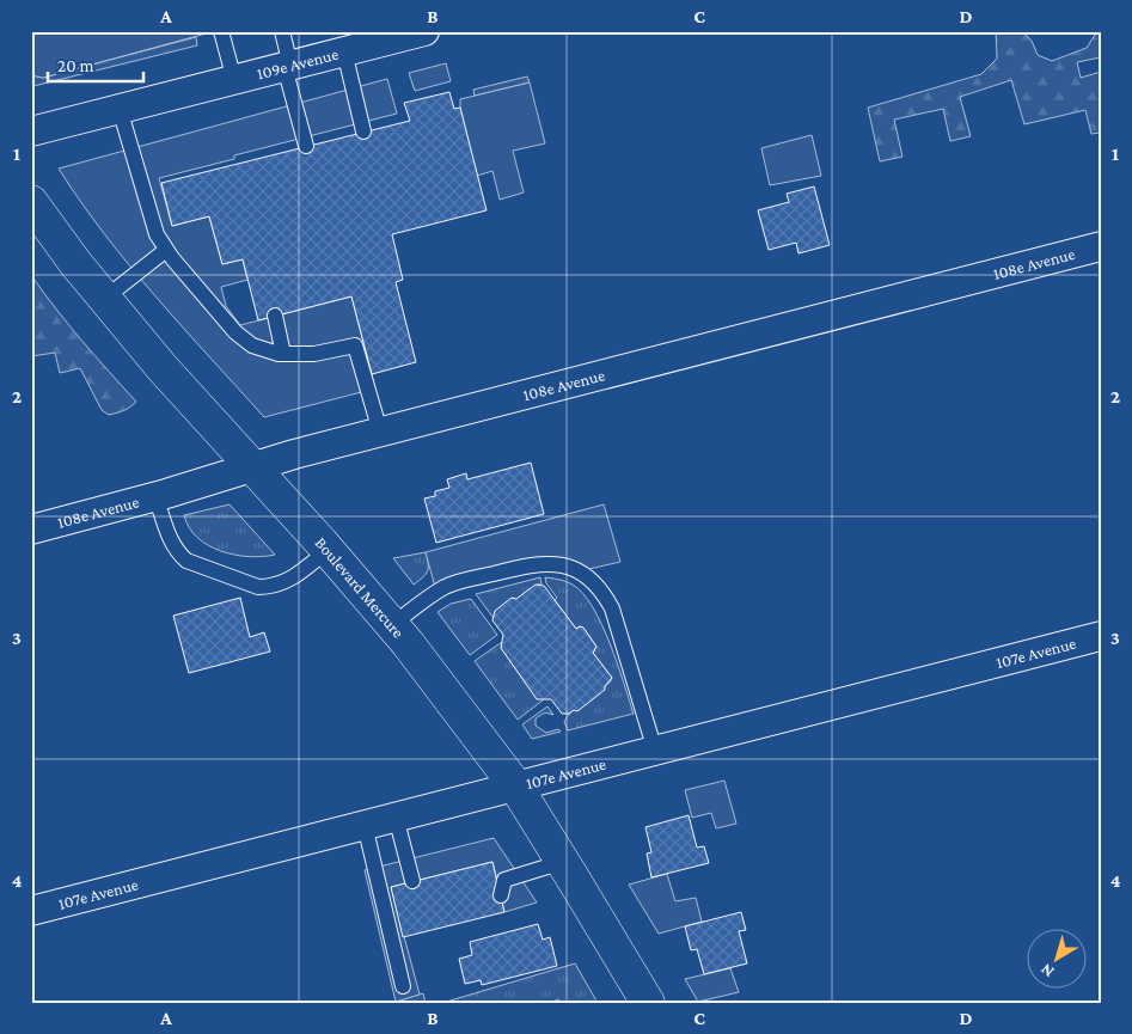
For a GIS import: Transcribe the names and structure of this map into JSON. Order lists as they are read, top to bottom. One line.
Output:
{"streets":{"street":["109e Avenue","108e Avenue","Boulevard Mercure","107e Avenue"]},"crossings":[["108e Avenue","Boulevard Mercure"],["Boulevard Mercure","107e Avenue"]],"scale_bar":"20 m","north":"bottom left","grid":{"columns":["A","B","C","D"],"rows":["1","2","3","4"]}}
